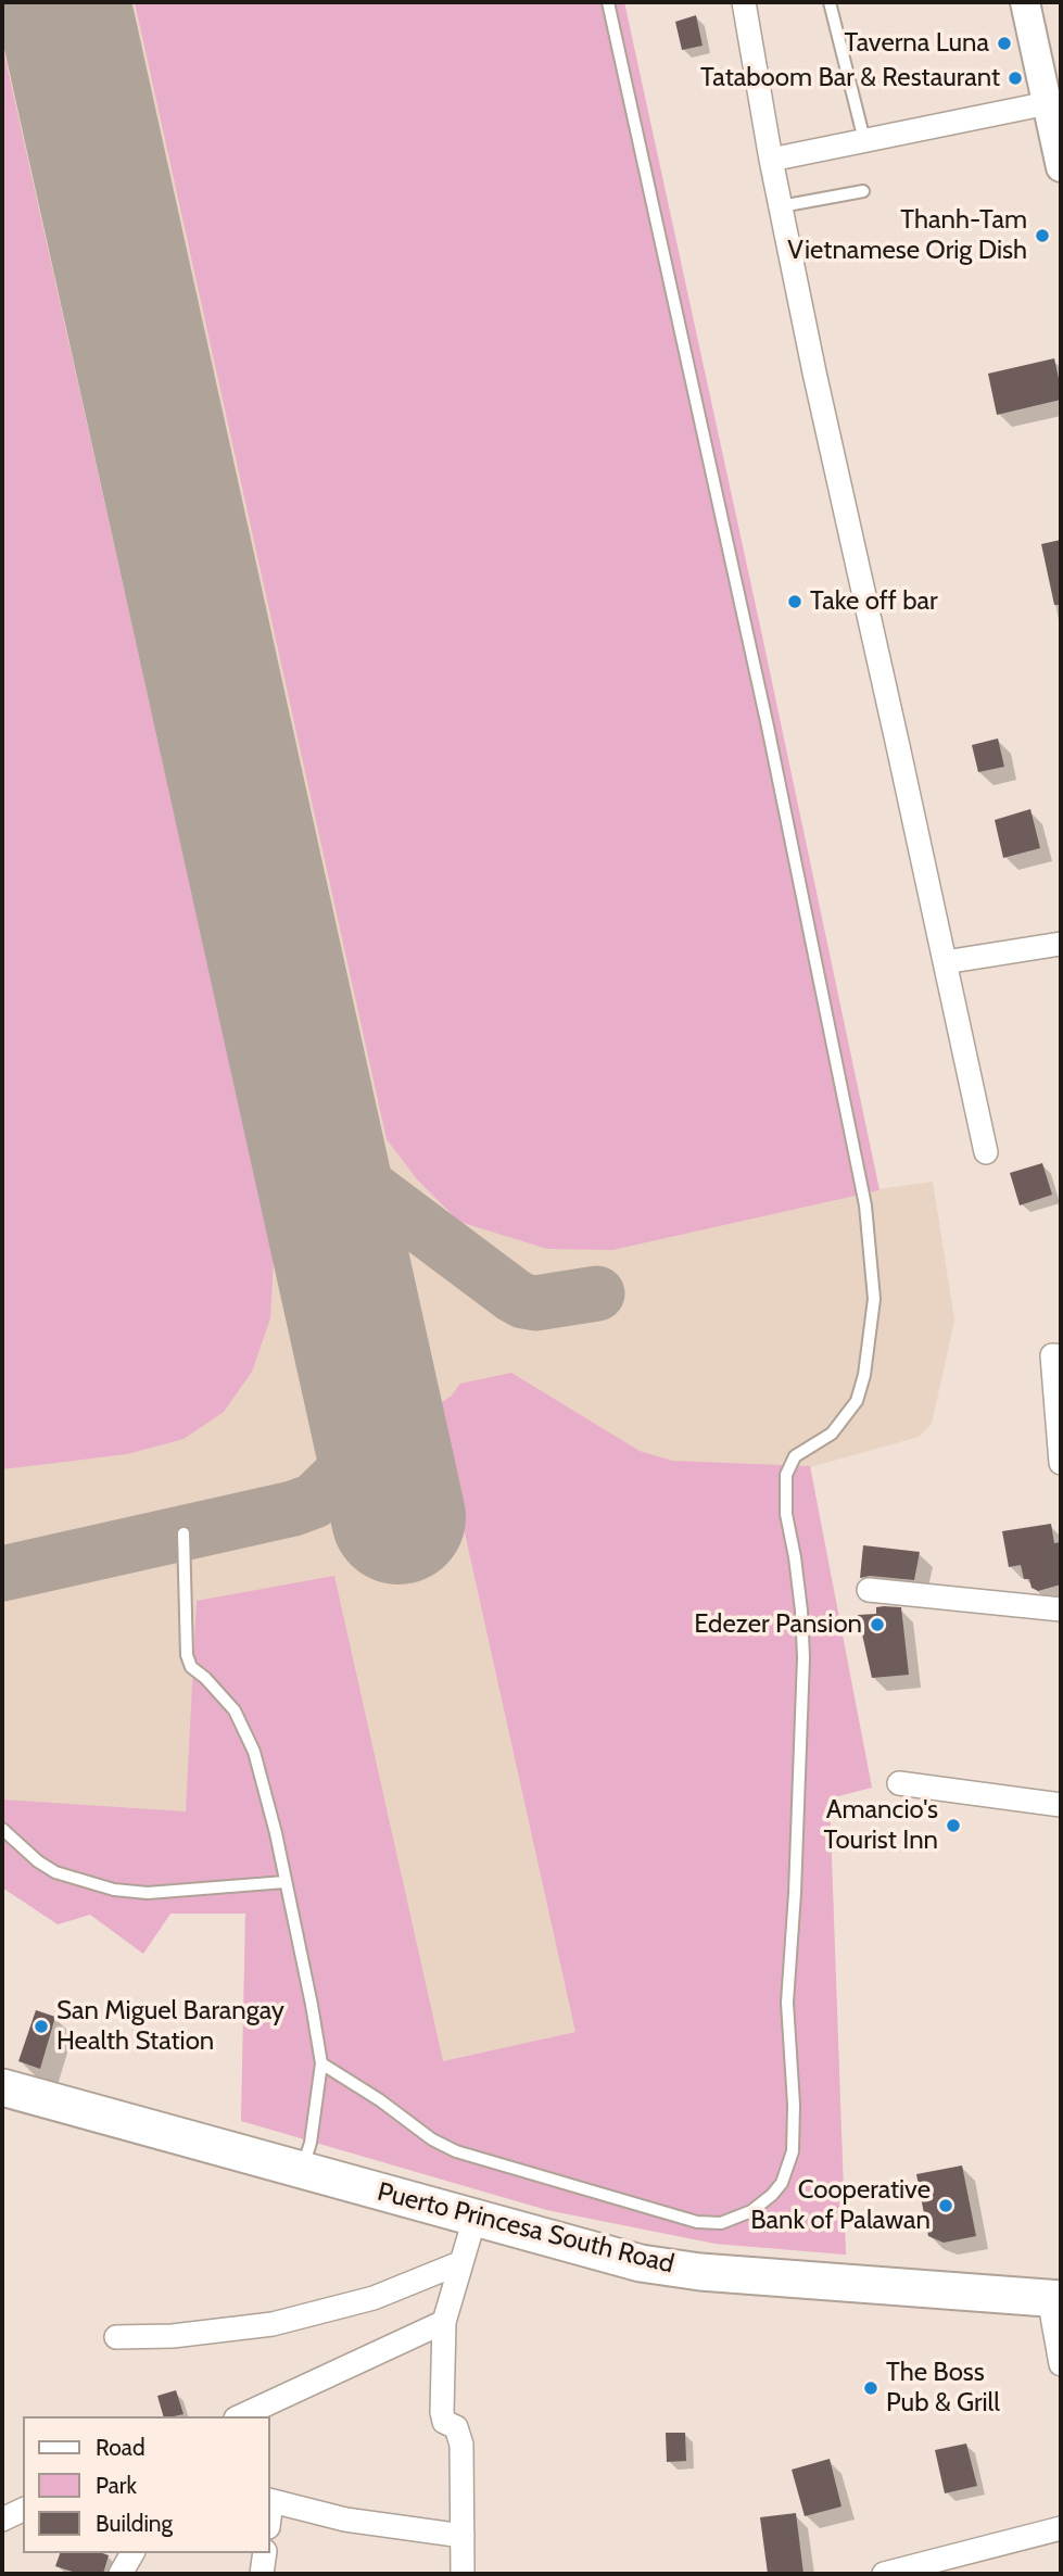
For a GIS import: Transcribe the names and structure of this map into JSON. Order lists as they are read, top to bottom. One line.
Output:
{"streets":{"main road":["Puerto Princesa South Road"]},"places":["Taverna Luna","Tataboom Bar & Restaurant","Thanh-Tam Vietnamese Orig Dish","Take off bar","Edezer Pansion","Amancio's Tourist Inn","San Miguel Barangay Health Station","Cooperative Bank of Palawan","The Boss Pub & Grill"],"legend":["Road","Park","Building"]}
